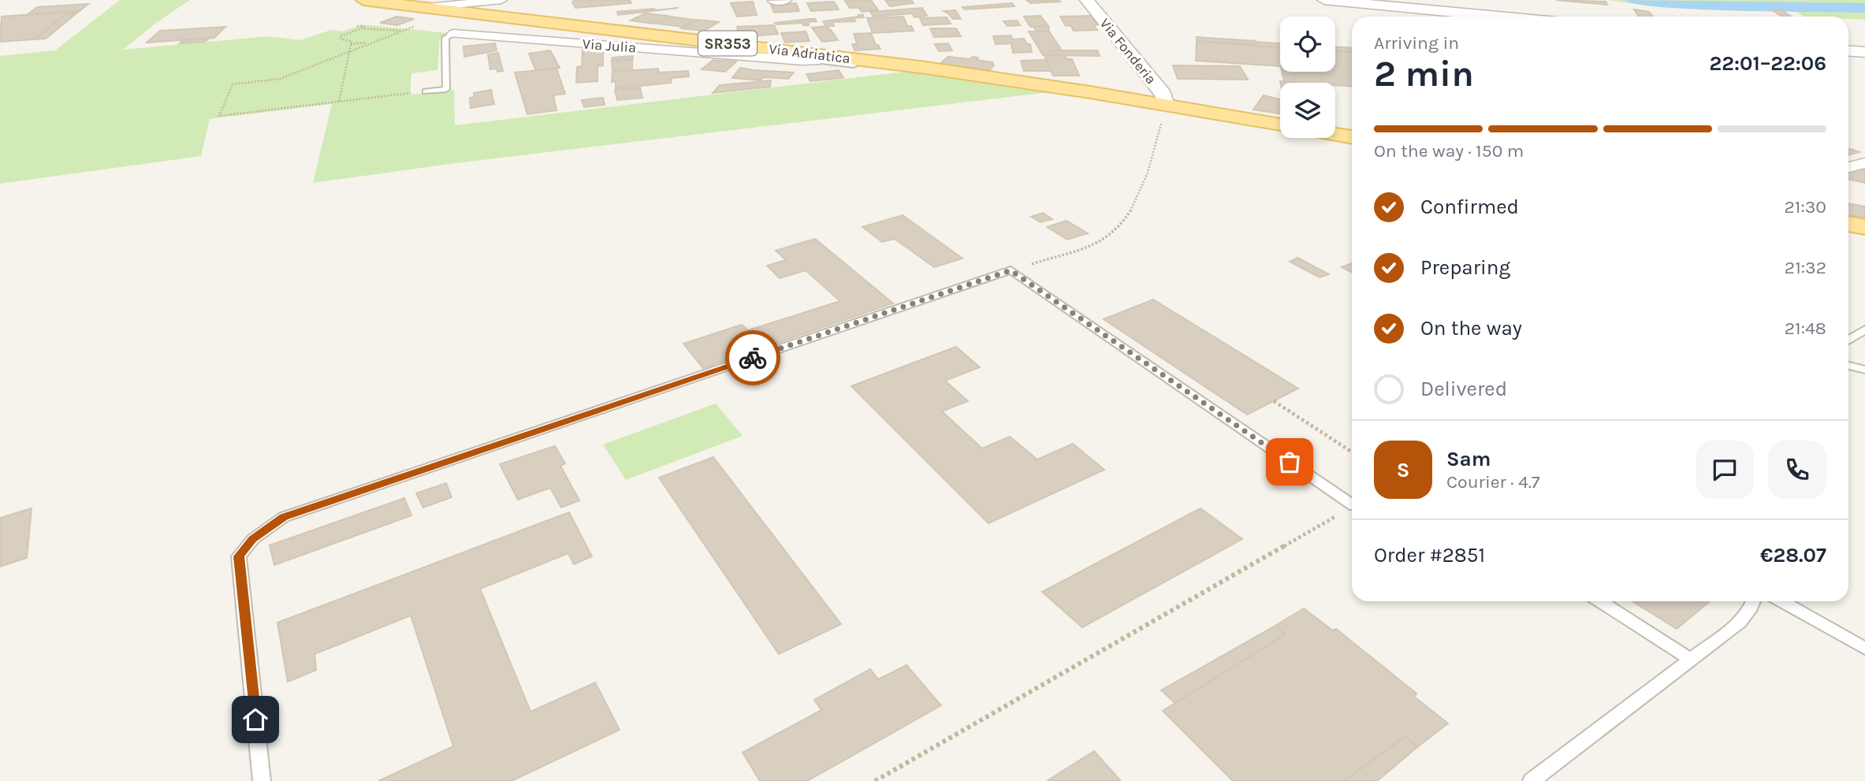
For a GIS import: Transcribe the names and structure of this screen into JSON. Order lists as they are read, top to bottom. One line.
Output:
{"streets":{"main road":["SR353","Via Adriatica"],"street":["Via Julia","Via Fonderia"]},"crossings":[["Via Julia","Via Adriatica"],["Via Fonderia","Via Adriatica"]],"page":{"heading":["2 min","Arriving in","22:01–22:06"],"panel":["Sam","Courier · 4.7","Order #2851","€28.07"],"bar":"On the way · 150 m","list":[["Confirmed","21:30"],["Preparing","21:32"],["On the way","21:48"],"Delivered"],"round":"S"}}
